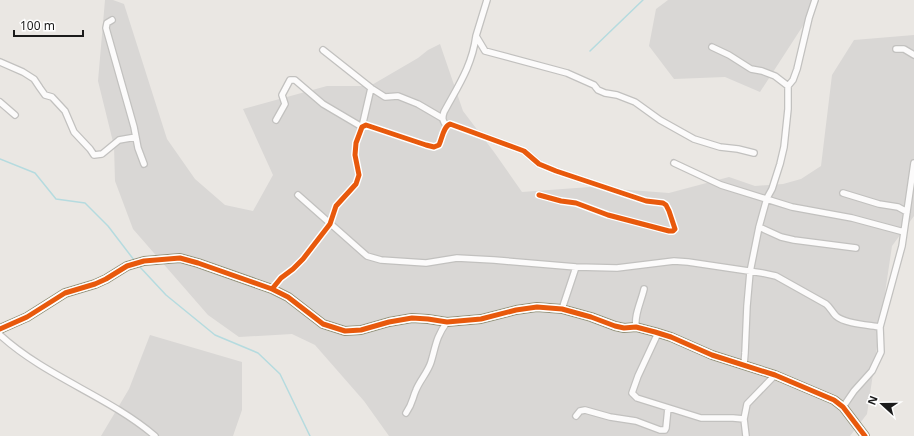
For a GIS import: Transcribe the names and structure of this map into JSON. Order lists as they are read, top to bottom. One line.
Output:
{"scale_bar":"100 m","north":"left"}
